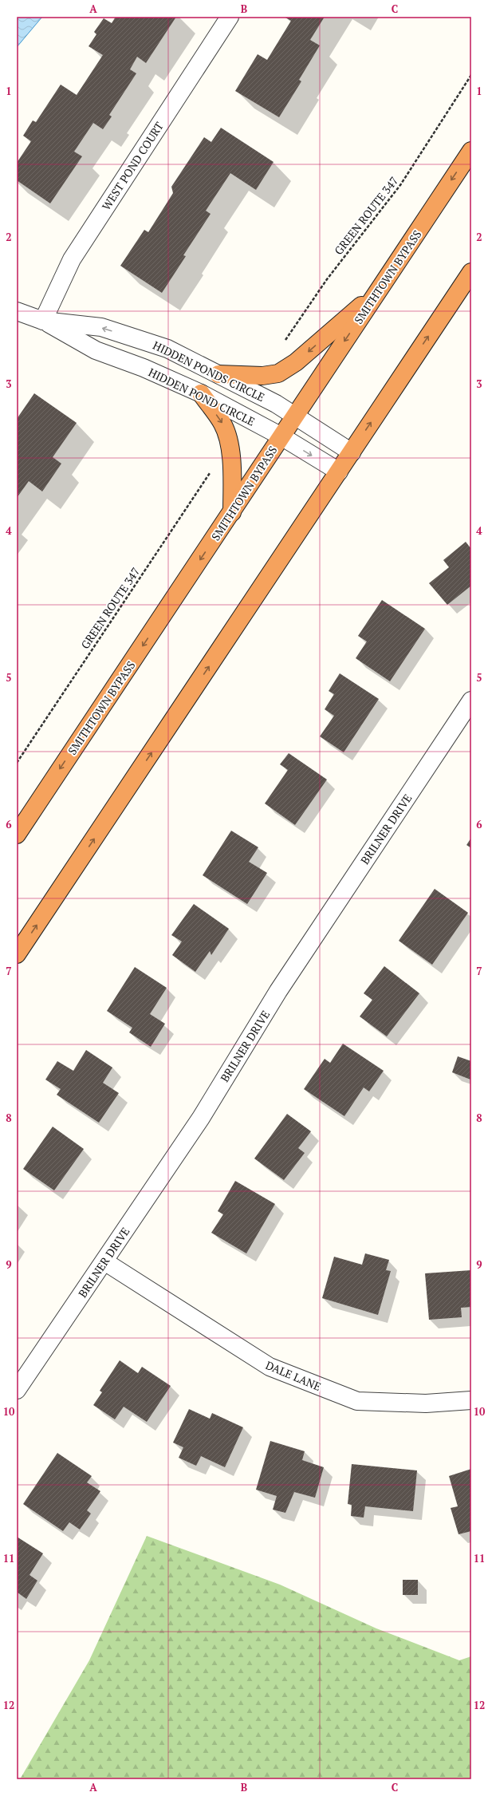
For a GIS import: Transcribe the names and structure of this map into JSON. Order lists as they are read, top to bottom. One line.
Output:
{"streets":{"highway":["SMITHTOWN BYPASS"],"street":["WEST POND COURT","HIDDEN PONDS CIRCLE","HIDDEN POND CIRCLE","BRILNER DRIVE","DALE LANE"],"path":["GREEN ROUTE 347"]},"crossings":[["WEST POND COURT","HIDDEN PONDS CIRCLE"],["WEST POND COURT","HIDDEN POND CIRCLE"],["SMITHTOWN BYPASS","HIDDEN PONDS CIRCLE"],["SMITHTOWN BYPASS","HIDDEN POND CIRCLE"],["HIDDEN PONDS CIRCLE","HIDDEN POND CIRCLE"],["BRILNER DRIVE","DALE LANE"]],"grid":{"columns":["A","B","C"],"rows":["1","2","3","4","5","6","7","8","9","10","11","12"]}}
